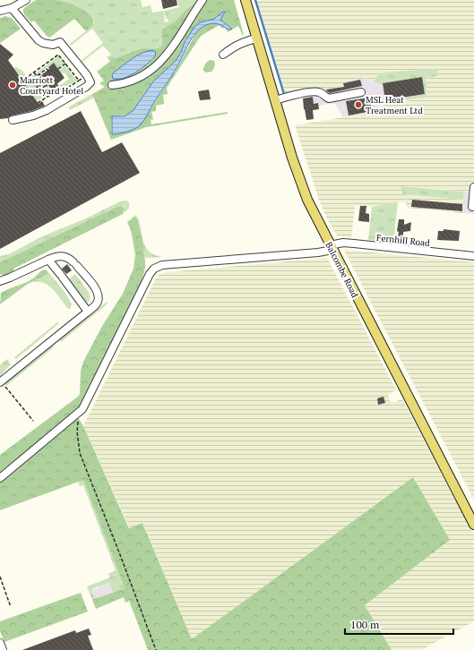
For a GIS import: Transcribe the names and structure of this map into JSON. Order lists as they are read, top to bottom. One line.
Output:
{"streets":{"main road":["Balcombe Road"],"street":["Fernhill Road"]},"crossings":[["Fernhill Road","Balcombe Road"]],"places":["Marriott Courtyard Hotel","MSL Heat Treatment Ltd"],"scale_bar":"100 m"}
